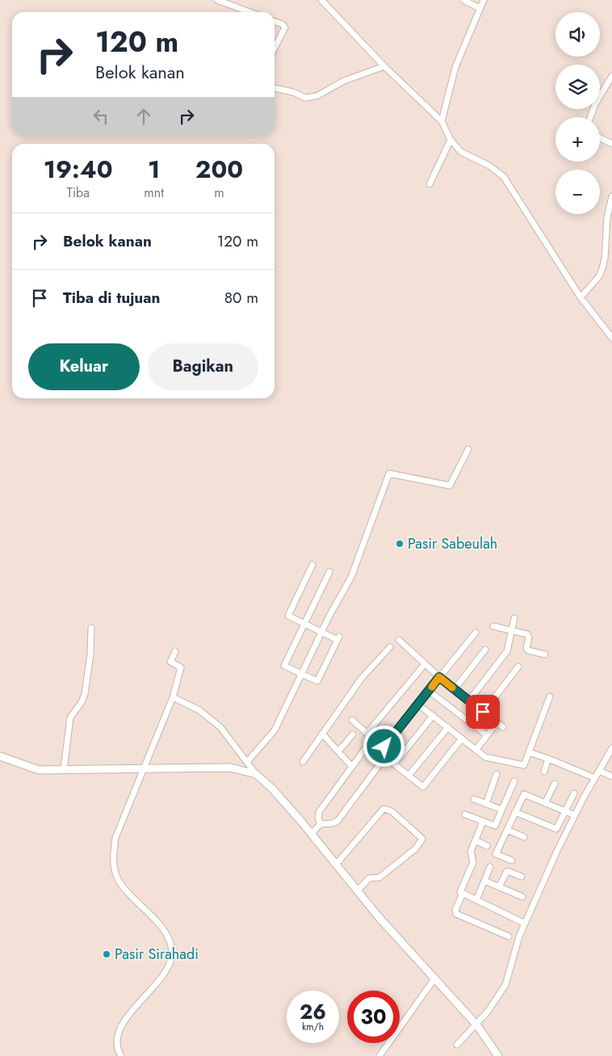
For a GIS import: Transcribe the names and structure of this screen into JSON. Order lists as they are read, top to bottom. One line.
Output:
{"places":["Pasir Sabeulah","Pasir Sirahadi"],"page":{"map_buttons":["+","−"],"turn":["120 m","Belok kanan"],"eta":["19:40","Tiba","1","mnt","200","m"],"list":[{"name":"Belok kanan","value":"120 m"},{"name":"Tiba di tujuan","value":"80 m"}],"buttons":["Keluar","Bagikan"],"speed":"26 km/h","limit":"30"}}
